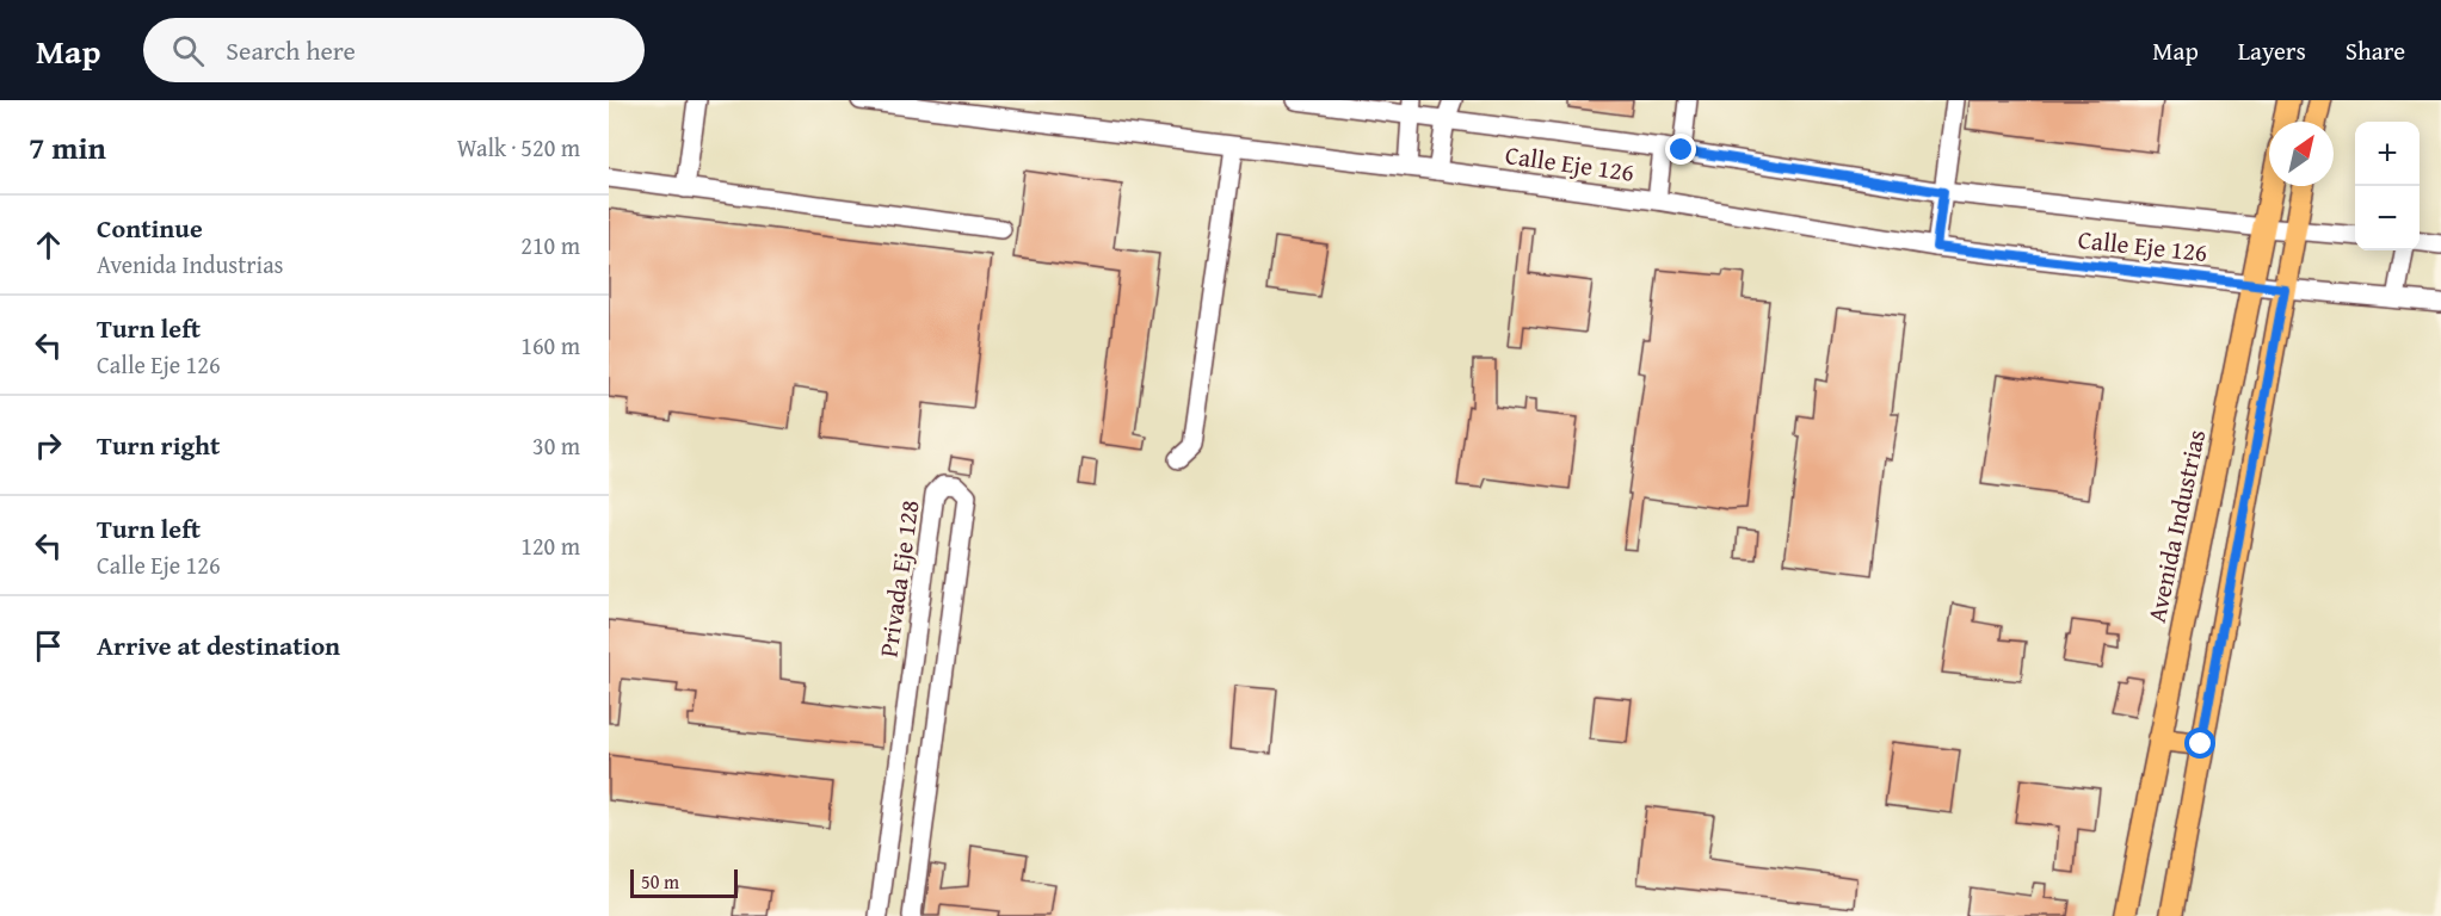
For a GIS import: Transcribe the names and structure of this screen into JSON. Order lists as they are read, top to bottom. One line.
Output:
{"streets":{"main road":["Avenida Industrias"],"street":["Calle Eje 126","Privada Eje 128"]},"crossings":[["Calle Eje 126","Avenida Industrias"]],"scale_bar":"50 m","north":"top right","page":{"header":"Map","search":"Search here","nav":["Map","Layers","Share"],"heading":["7 min","Walk · 520 m"],"map_buttons":["+","−"],"list":[["Continue","Avenida Industrias","210 m"],["Turn left","Calle Eje 126","160 m"],["Turn right","30 m"],["Turn left","Calle Eje 126","120 m"],"Arrive at destination"],"scale":"50 m"}}
